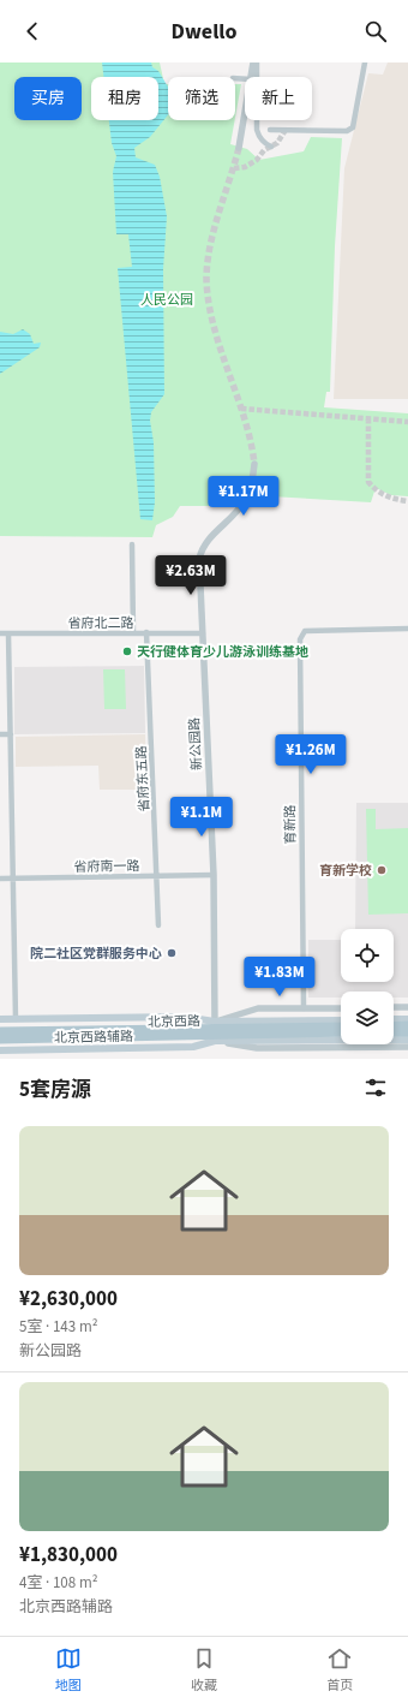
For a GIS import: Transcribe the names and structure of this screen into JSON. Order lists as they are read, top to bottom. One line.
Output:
{"streets":{"main road":["北京西路","北京西路辅路"],"street":["省府北二路","新公园路","省府东五路","育新路","省府南一路"]},"crossings":[["省府北二路","新公园路"],["省府北二路","省府东五路"],["新公园路","省府南一路"],["新公园路","北京西路"],["新公园路","北京西路辅路"],["省府东五路","省府南一路"],["育新路","北京西路辅路"],["北京西路","北京西路辅路"]],"parks":["人民公园"],"places":["天行健体育少儿游泳训练基地","育新学校","院二社区党群服务中心"],"page":{"header":"Dwello","chip":["买房","租房","筛选","新上"],"price":["¥1.17M","¥2.63M","¥1.26M","¥1.1M","¥1.83M"],"heading":"5套房源","list":[{"name":"¥2,630,000","note":"5室 · 143 m² · 新公园路"},{"name":"¥1,830,000","note":"4室 · 108 m² · 北京西路辅路"}],"tabs":["地图","收藏","首页"]}}
